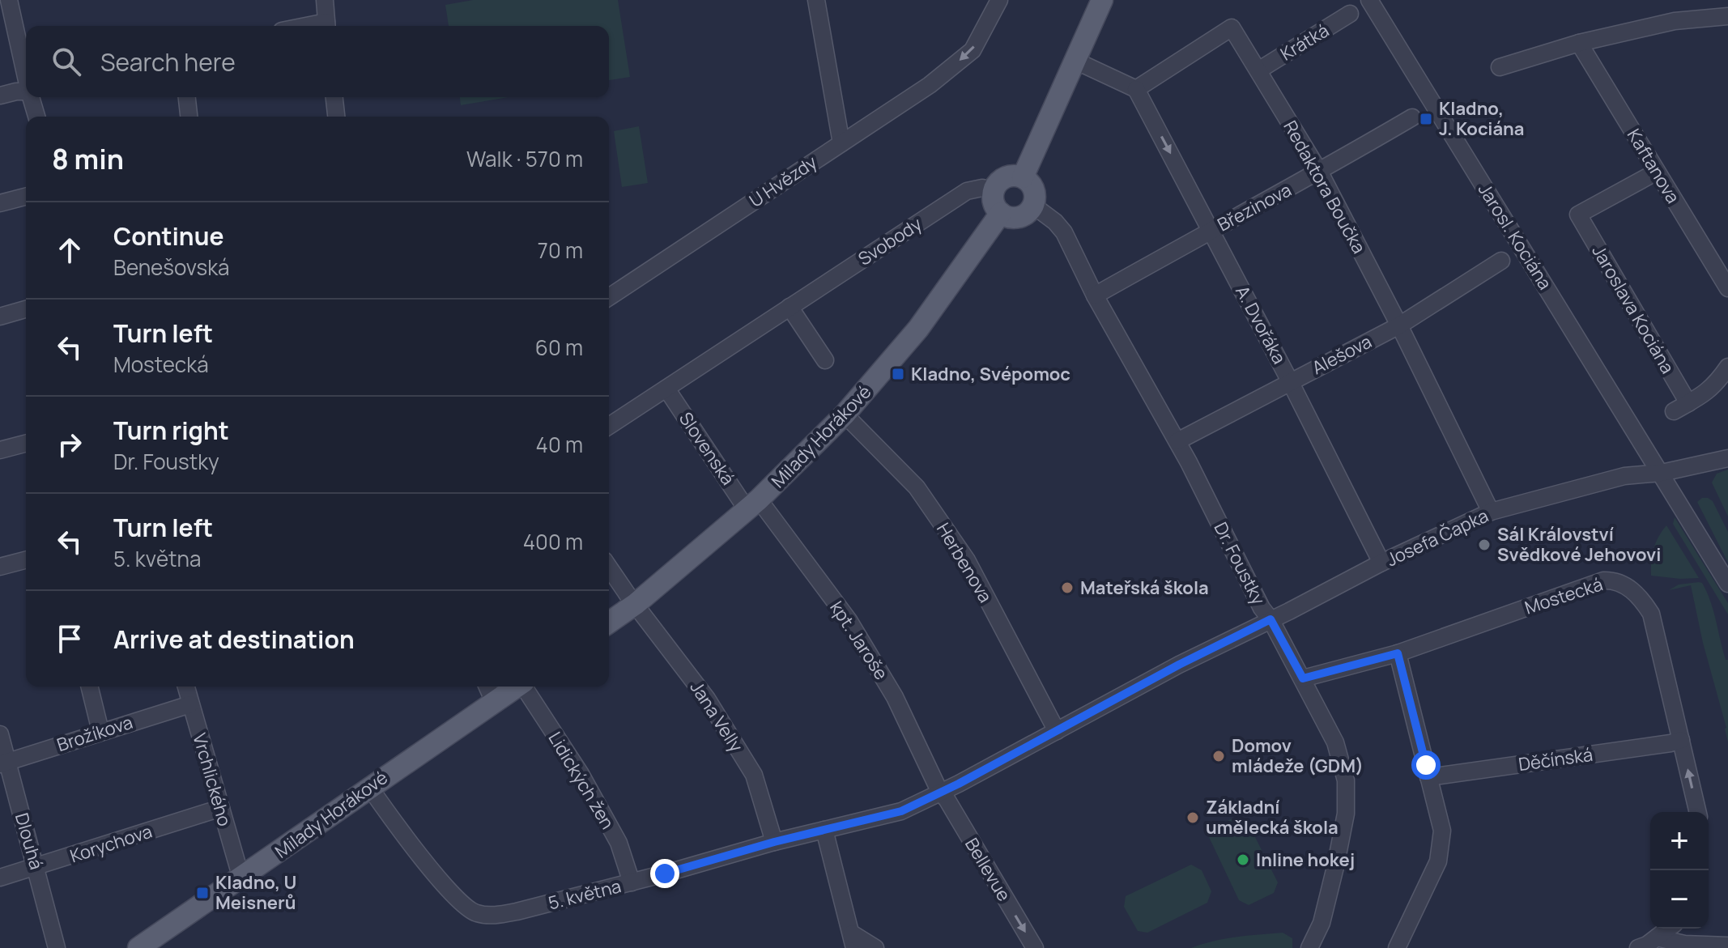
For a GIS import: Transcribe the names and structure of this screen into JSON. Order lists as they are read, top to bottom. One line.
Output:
{"streets":{"main road":["Milady Horákové"],"street":["Krátká","Kaftanova","U Hvězdy","Redaktora Boučka","Březinova","Jarosl. Kociána","Svobody","Jaroslava Kociána","A. Dvořáka","Alešova","Slovenská","Josefa Čapka","Herbenova","Dr. Foustky","Mostecká","kpt. Jaroše","Jana Velly","Brožíkova","Děčínská","Vrchlického","Lidických žen","Dlouhá","Korychova","Bellevue","5. května"]},"crossings":[["Krátká","Redaktora Boučka"],["Kaftanova","Jaroslava Kociána"],["Redaktora Boučka","Březinova"],["Redaktora Boučka","A. Dvořáka"],["Redaktora Boučka","Alešova"],["Redaktora Boučka","Josefa Čapka"],["Březinova","A. Dvořáka"],["Březinova","Dr. Foustky"],["Jarosl. Kociána","Josefa Čapka"],["Svobody","Milady Horákové"],["Svobody","Slovenská"],["Svobody","Dr. Foustky"],["A. Dvořáka","Alešova"],["A. Dvořáka","Josefa Čapka"],["Alešova","Dr. Foustky"],["Milady Horákové","Slovenská"],["Milady Horákové","Herbenova"],["Milady Horákové","Dr. Foustky"],["Milady Horákové","kpt. Jaroše"],["Milady Horákové","Jana Velly"],["Milady Horákové","Vrchlického"],["Milady Horákové","5. května"],["Slovenská","kpt. Jaroše"],["Josefa Čapka","Dr. Foustky"],["Josefa Čapka","5. května"],["Herbenova","5. května"],["Dr. Foustky","Mostecká"],["Dr. Foustky","5. května"],["Mostecká","Děčínská"],["kpt. Jaroše","Bellevue"],["kpt. Jaroše","5. května"],["Jana Velly","5. května"],["Brožíkova","Vrchlického"],["Brožíkova","Dlouhá"],["Vrchlického","Korychova"],["Lidických žen","5. května"],["Dlouhá","Korychova"],["Bellevue","5. května"]],"one_way":["U Hvězdy","Bellevue"],"places":{"transit":["Kladno, J. Kociána","Kladno, Svépomoc","Kladno, U Meisnerů"],"other":["Sál Království Svědkové Jehovovi","Mateřská škola","Domov mládeže (GDM)","Základní umělecká škola","Inline hokej"]},"page":{"search":"Search here","heading":["8 min","Walk · 570 m"],"list":[["Continue","Benešovská","70 m"],["Turn left","Mostecká","60 m"],["Turn right","Dr. Foustky","40 m"],["Turn left","5. května","400 m"],"Arrive at destination"],"map_buttons":["+","−"]}}
